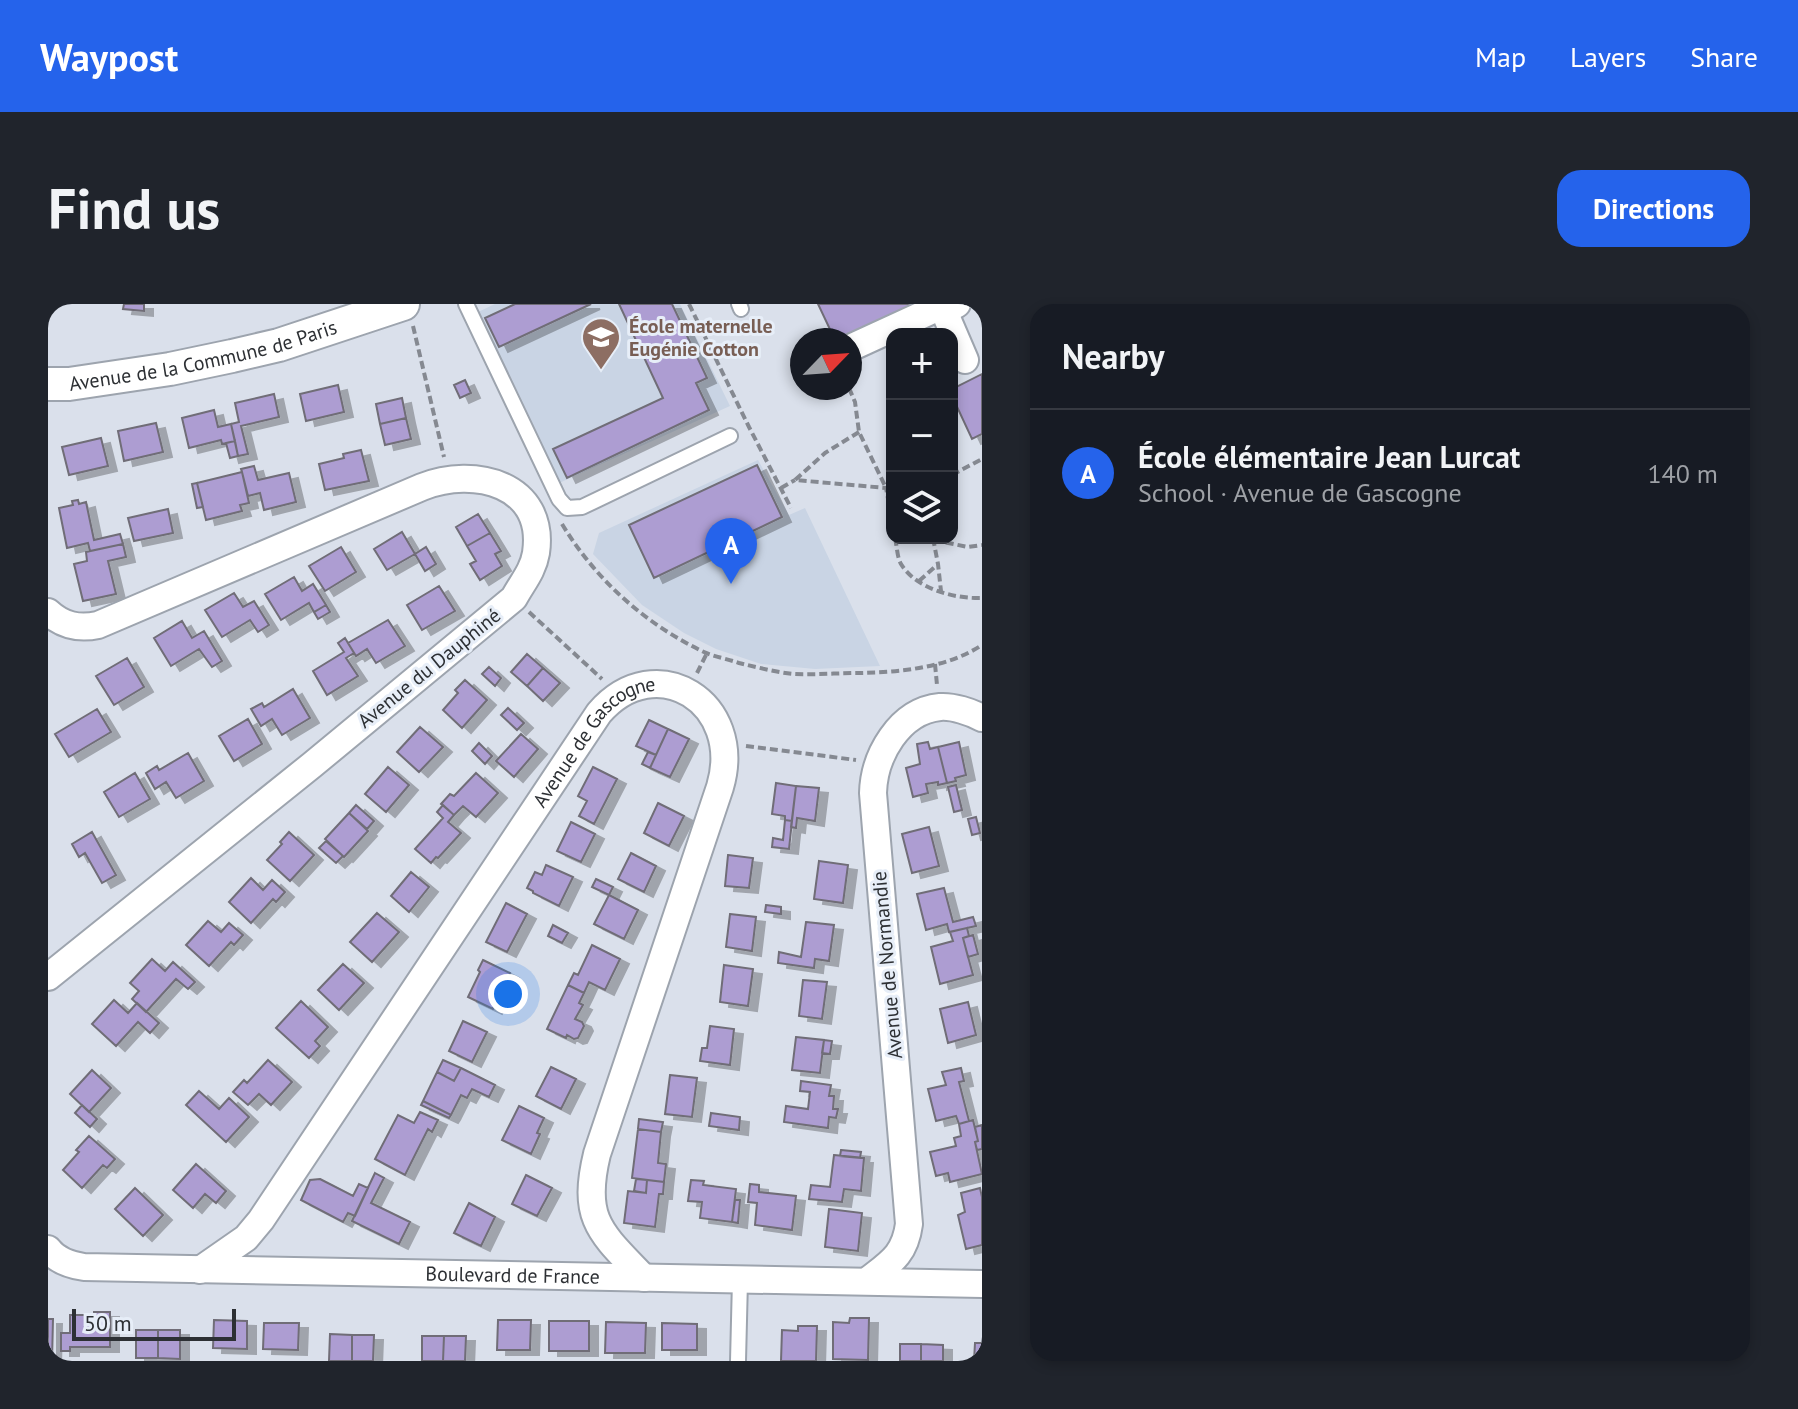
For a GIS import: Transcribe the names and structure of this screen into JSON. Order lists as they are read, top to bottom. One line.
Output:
{"streets":{"street":["Avenue de la Commune de Paris","Avenue du Dauphiné","Avenue de Gascogne","Avenue de Normandie","Boulevard de France"]},"crossings":[["Avenue de Gascogne","Boulevard de France"],["Avenue de Normandie","Boulevard de France"]],"places":{"school or university":["École maternelle Eugénie Cotton"]},"scale_bar":"50 m","north":"top right","page":{"header":"Waypost","nav":["Map","Layers","Share"],"buttons":"Directions","title":"Find us","heading":"Nearby","map_buttons":["+","−"],"list":[{"mark":"A","name":"École élémentaire Jean Lurcat","note":"School · Avenue de Gascogne","value":"140 m"}],"pins":"A","scale":"50 m"}}
